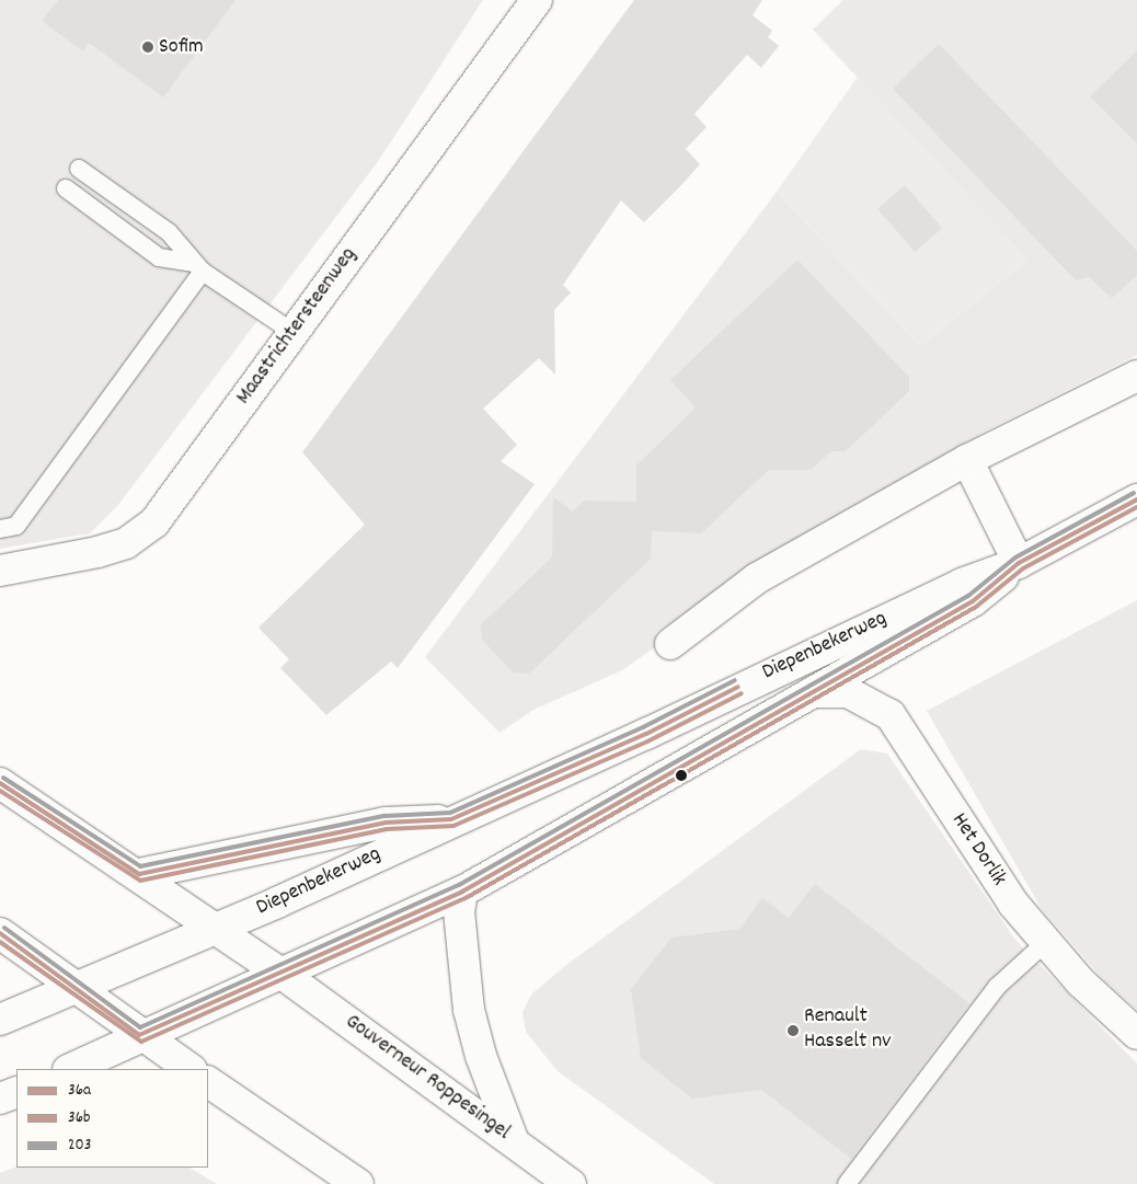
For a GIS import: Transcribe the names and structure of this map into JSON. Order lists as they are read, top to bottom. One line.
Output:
{"streets":{"main road":["Maastrichtersteenweg","Diepenbekerweg","Het Dorlik","Gouverneur Roppesingel"]},"crossings":[["Diepenbekerweg","Het Dorlik"],["Diepenbekerweg","Gouverneur Roppesingel"]],"places":["Sofim","Renault Hasselt nv"],"lines":["transit line 203","transit line 36a","transit line 36b"],"legend":["36a","36b","203"]}
